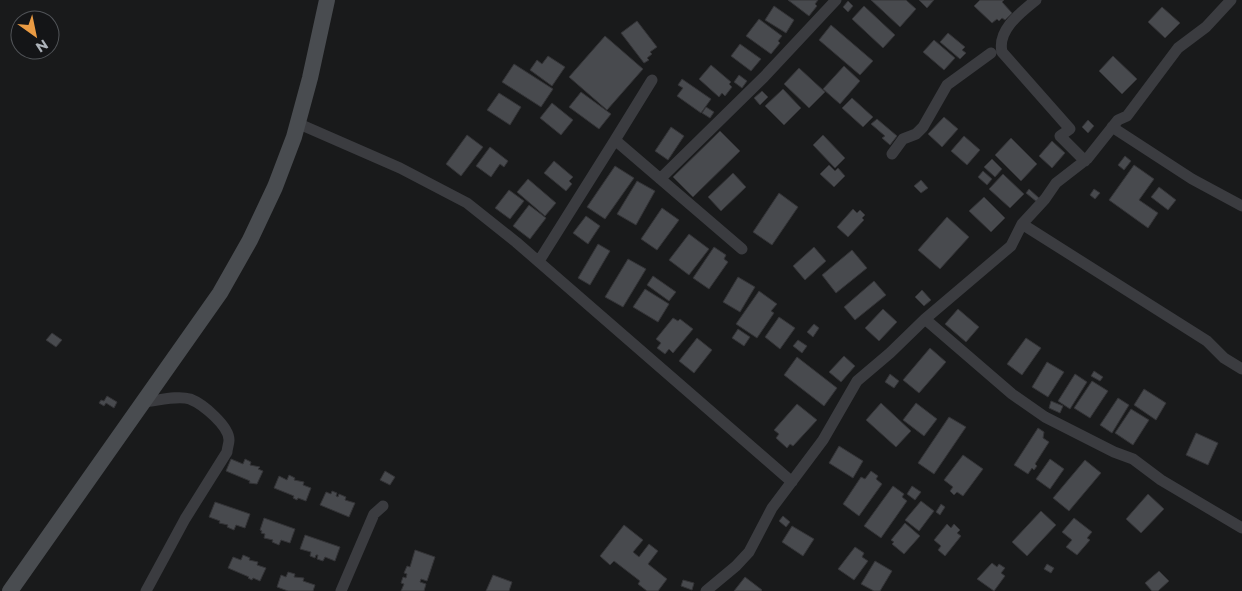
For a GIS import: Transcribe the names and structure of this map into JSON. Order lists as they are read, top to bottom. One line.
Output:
{"north":"bottom right"}
